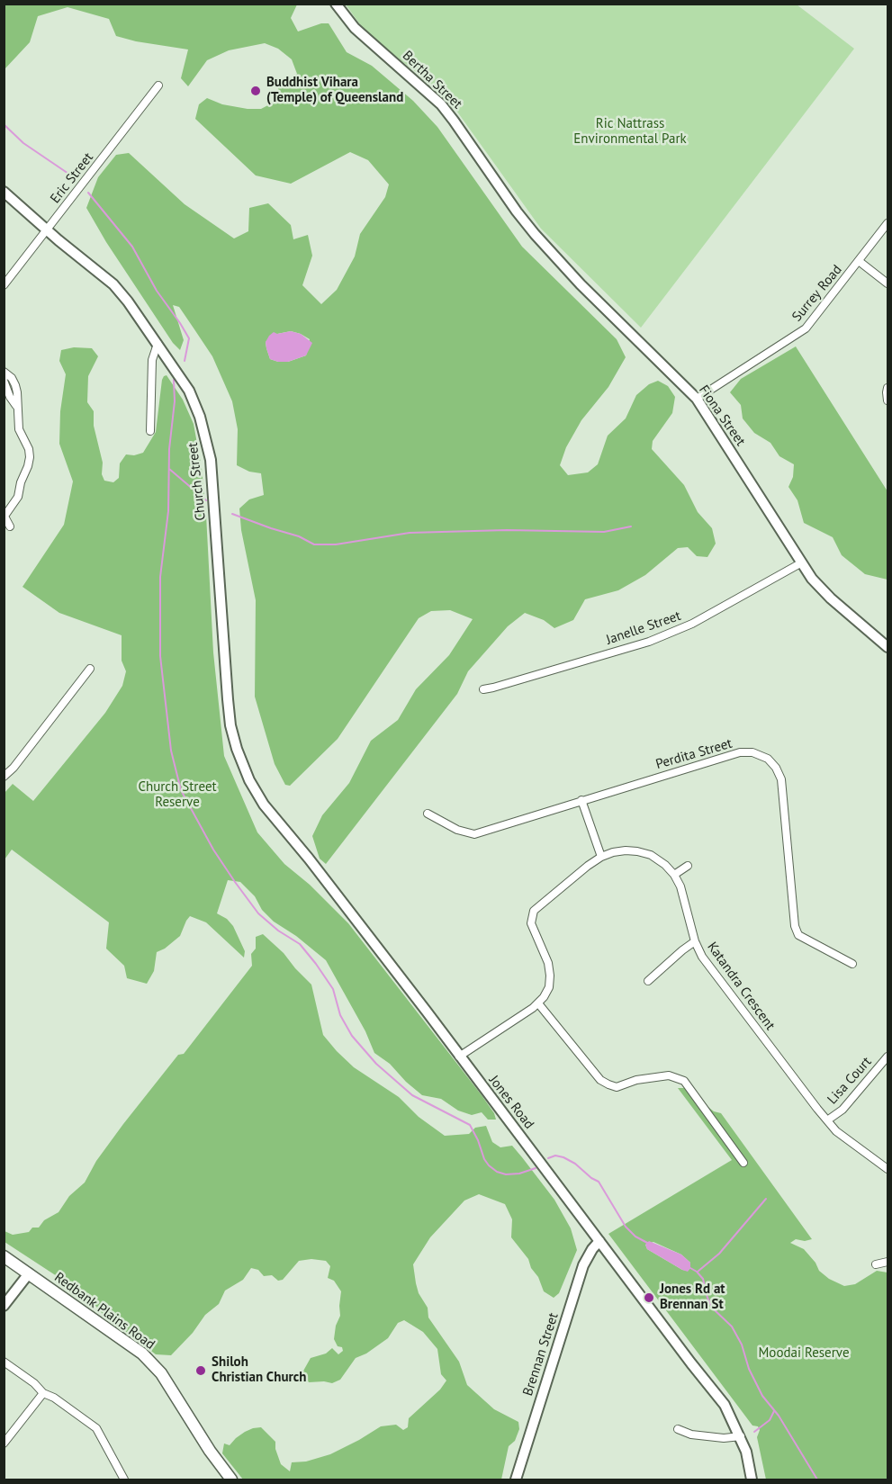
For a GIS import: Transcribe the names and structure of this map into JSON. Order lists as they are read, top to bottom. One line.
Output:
{"streets":{"main road":["Redbank Plains Road"],"street":["Bertha Street","Eric Street","Surrey Road","Fiona Street","Church Street","Janelle Street","Perdita Street","Katandra Crescent","Lisa Court","Jones Road","Brennan Street"]},"crossings":[["Bertha Street","Fiona Street"],["Eric Street","Church Street"],["Surrey Road","Fiona Street"],["Fiona Street","Janelle Street"],["Church Street","Jones Road"],["Katandra Crescent","Lisa Court"],["Katandra Crescent","Jones Road"],["Jones Road","Brennan Street"]],"parks":["Ric Nattrass Environmental Park","Church Street Reserve","Moodai Reserve"],"places":["Buddhist Vihara (Temple) of Queensland","Jones Rd at Brennan St","Shiloh Christian Church"]}
